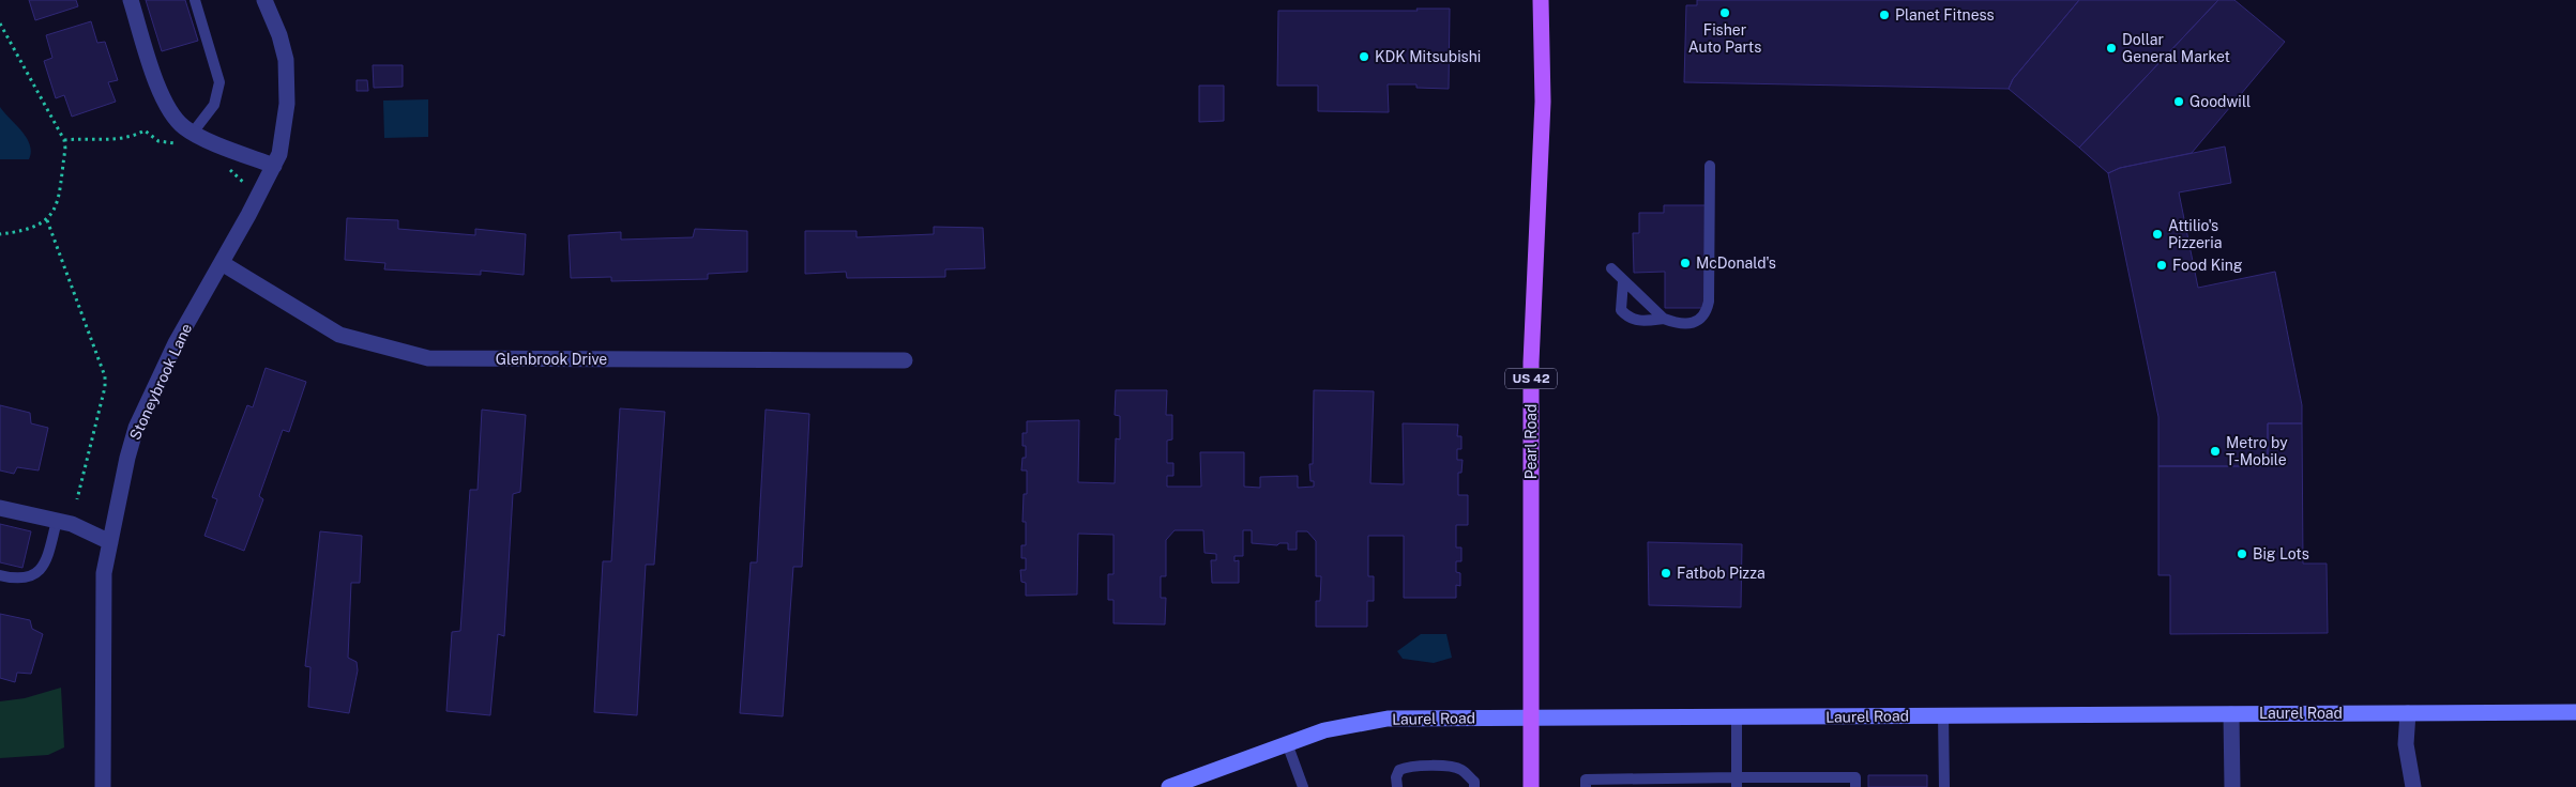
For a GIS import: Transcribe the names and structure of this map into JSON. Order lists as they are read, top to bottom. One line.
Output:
{"streets":{"main road":["US 42","Pearl Road"],"street":["Glenbrook Drive","Stoneybrook Lane","Laurel Road"]},"crossings":[["Glenbrook Drive","Stoneybrook Lane"],["Pearl Road","Laurel Road"]],"places":["Fisher Auto Parts","Planet Fitness","Dollar General Market","KDK Mitsubishi","Goodwill","Attilio's Pizzeria","McDonald's","Food King","Metro by T-Mobile","Big Lots","Fatbob Pizza"]}
